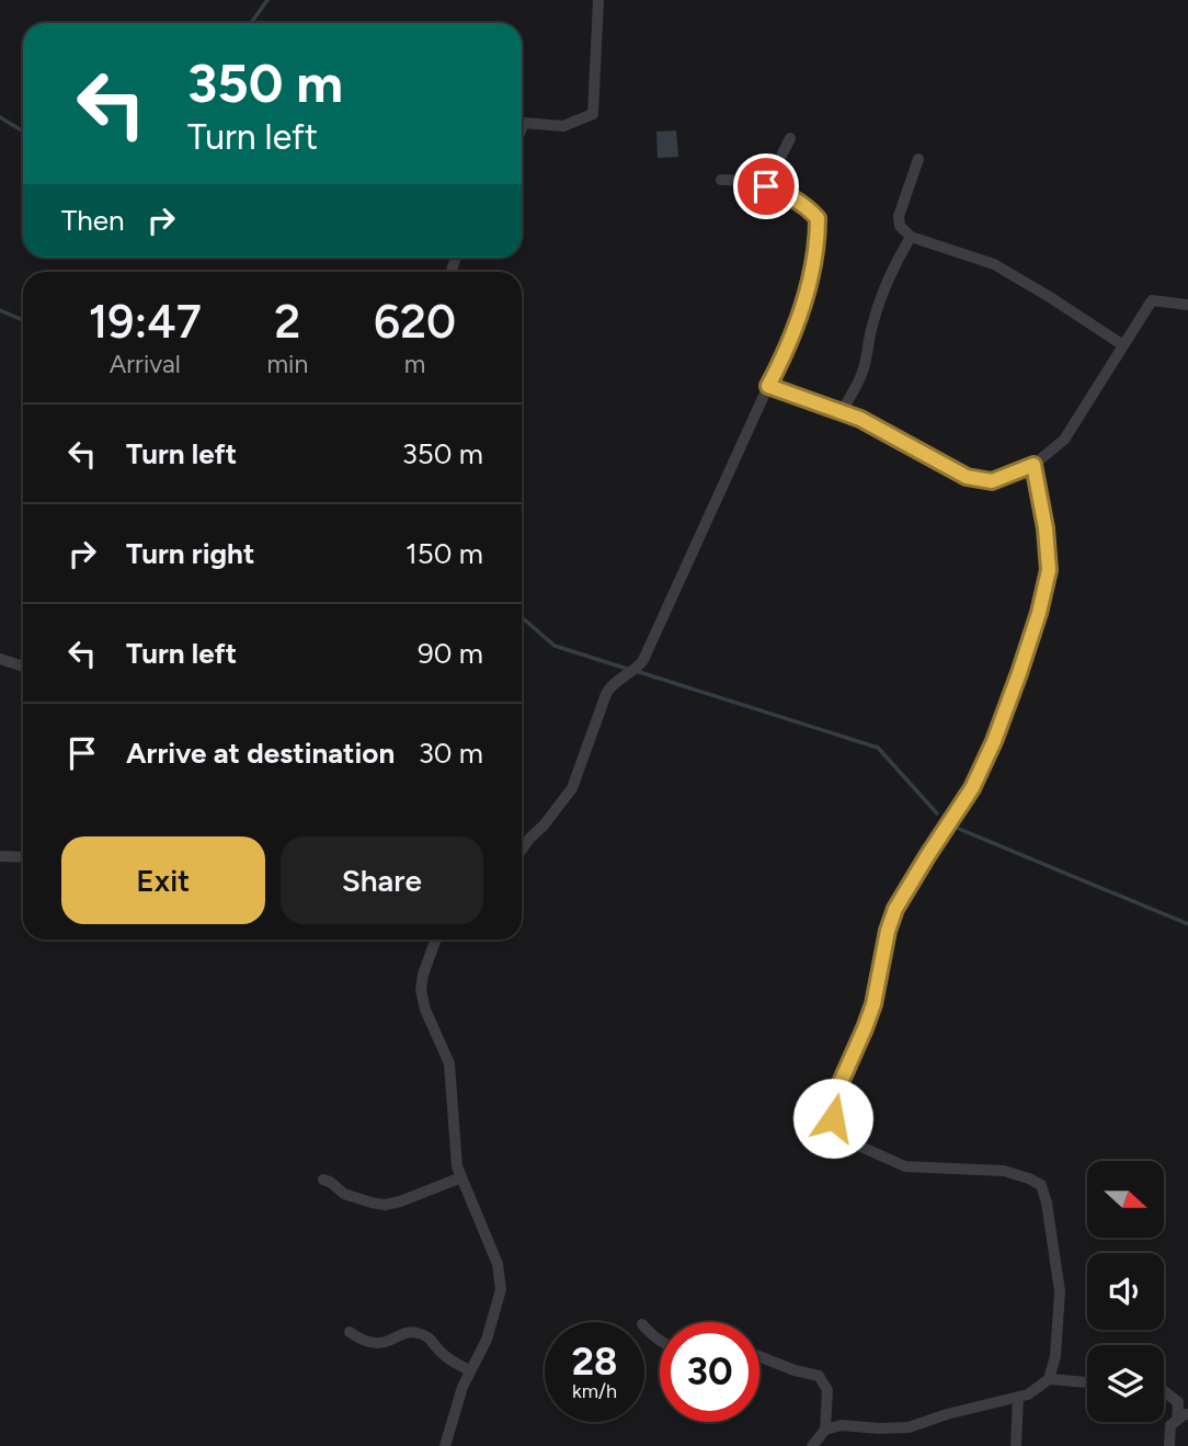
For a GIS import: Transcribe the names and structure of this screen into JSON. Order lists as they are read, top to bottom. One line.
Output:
{"north":"right","page":{"turn":["350 m","Turn left"],"then":"Then","eta":["19:47","Arrival","2","min","620","m"],"list":[{"name":"Turn left","value":"350 m"},{"name":"Turn right","value":"150 m"},{"name":"Turn left","value":"90 m"},{"name":"Arrive at destination","value":"30 m"}],"buttons":["Exit","Share"],"speed":"28 km/h","limit":"30"}}
